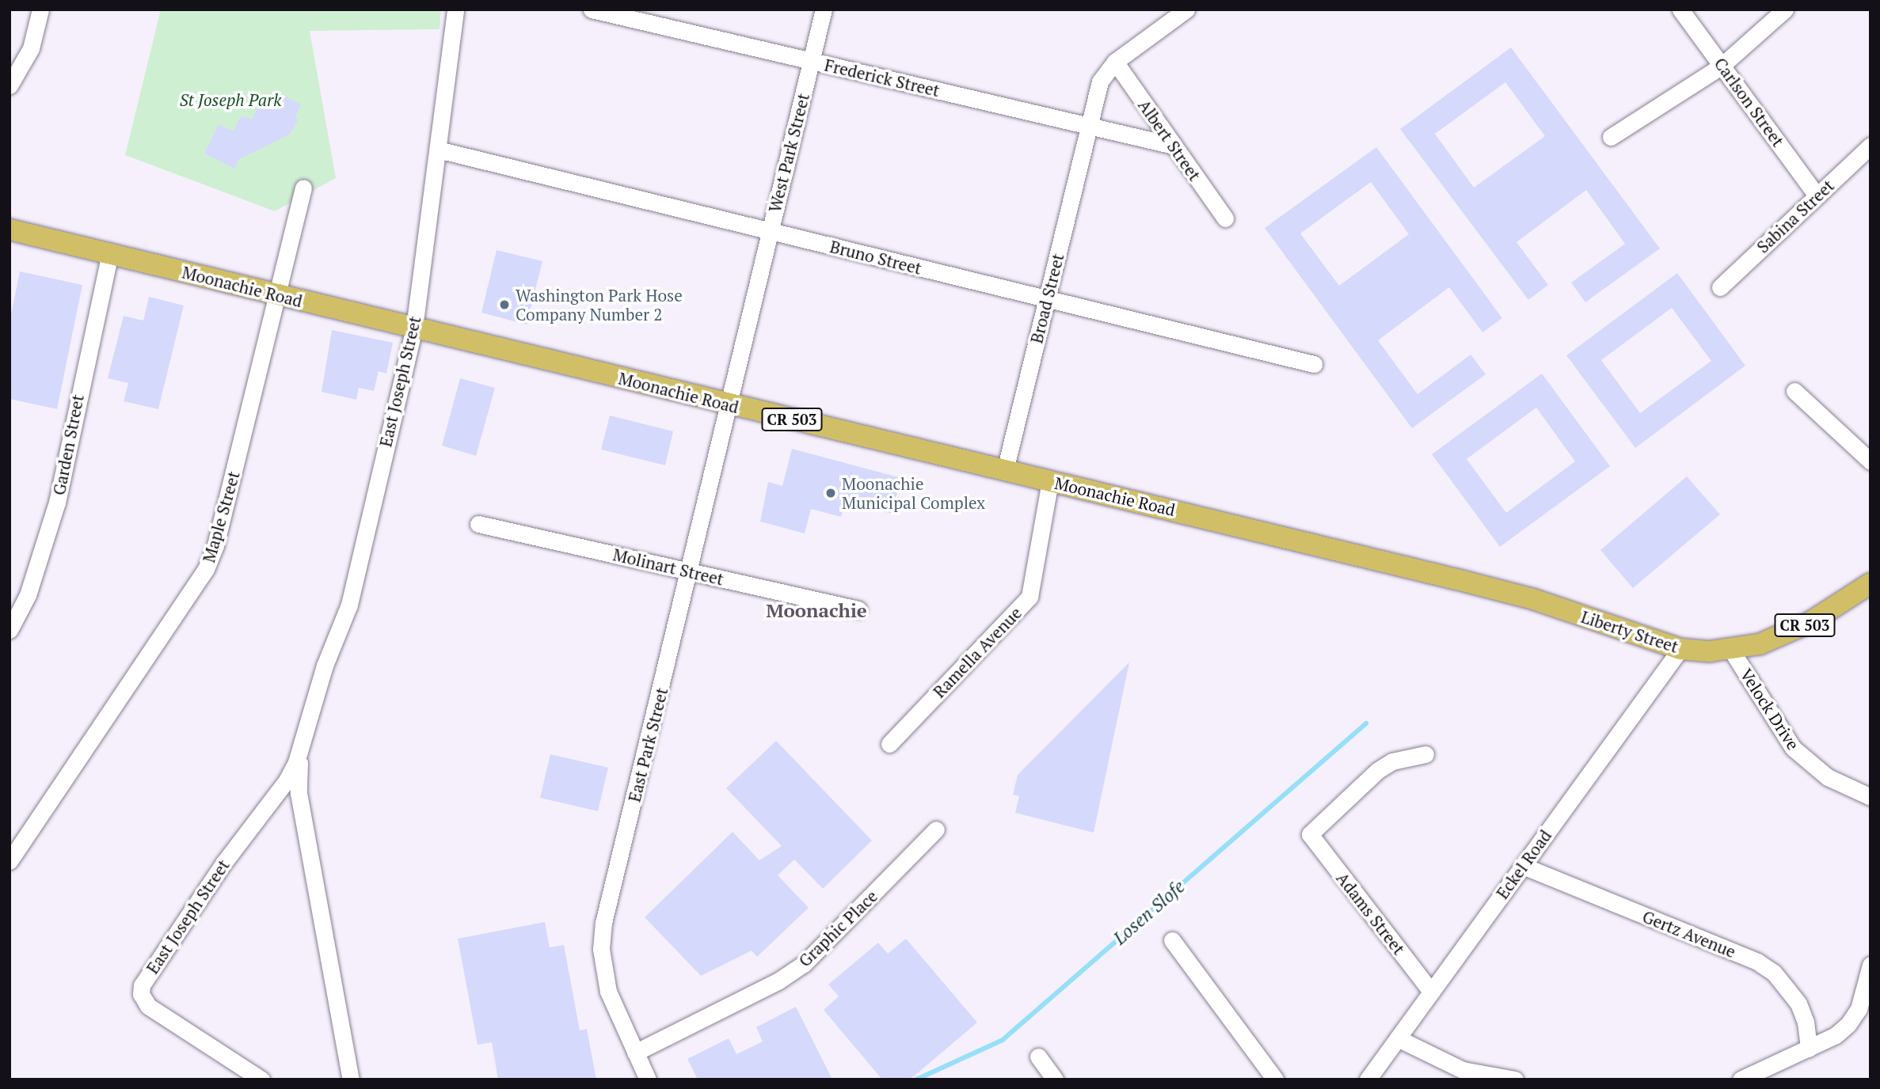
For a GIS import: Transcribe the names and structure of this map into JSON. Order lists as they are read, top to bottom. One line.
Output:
{"streets":{"main road":["Moonachie Road","CR 503","Liberty Street"],"street":["Frederick Street","Carlson Street","Albert Street","West Park Street","Sabina Street","Bruno Street","Broad Street","East Joseph Street","Garden Street","Maple Street","Molinart Street","Ramella Avenue","Velock Drive","East Park Street","Eckel Road","Adams Street","Graphic Place","Gertz Avenue"]},"crossings":[["Frederick Street","Albert Street"],["Frederick Street","West Park Street"],["Frederick Street","Broad Street"],["Carlson Street","Sabina Street"],["Albert Street","Broad Street"],["West Park Street","Bruno Street"],["West Park Street","Moonachie Road"],["West Park Street","East Park Street"],["Bruno Street","Broad Street"],["Bruno Street","East Joseph Street"],["Moonachie Road","Broad Street"],["Moonachie Road","East Joseph Street"],["Moonachie Road","Garden Street"],["Moonachie Road","Maple Street"],["Moonachie Road","Liberty Street"],["Moonachie Road","Ramella Avenue"],["Moonachie Road","East Park Street"],["Molinart Street","East Park Street"],["Liberty Street","Velock Drive"],["Liberty Street","Eckel Road"],["East Park Street","Graphic Place"],["Eckel Road","Adams Street"],["Eckel Road","Gertz Avenue"]],"districts":["Moonachie"],"water":["Losen Slofe"],"parks":["St Joseph Park"],"places":["Washington Park Hose Company Number 2","Moonachie Municipal Complex"]}
